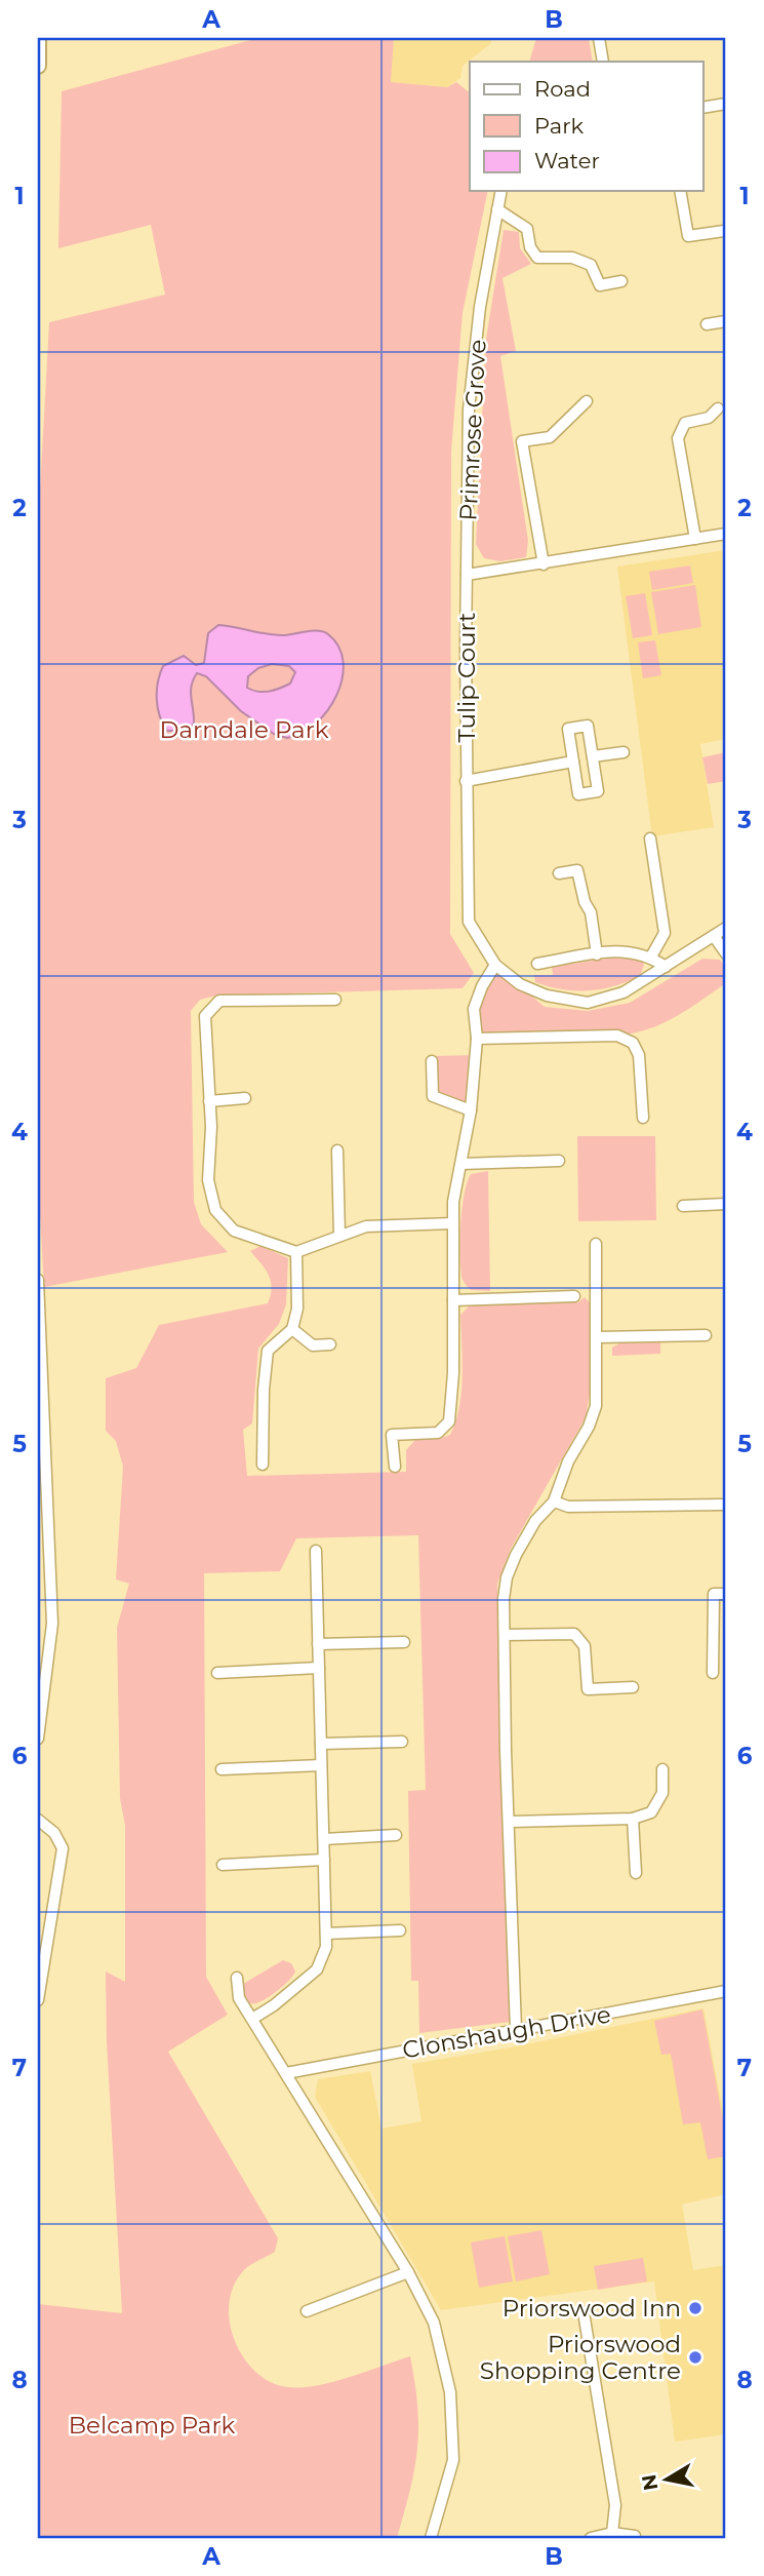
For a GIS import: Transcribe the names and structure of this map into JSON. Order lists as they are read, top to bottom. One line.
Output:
{"streets":{"street":["Primrose Grove","Tulip Court","Clonshaugh Drive"]},"crossings":[["Primrose Grove","Tulip Court"]],"parks":["Darndale Park","Belcamp Park"],"places":["Priorswood Inn","Priorswood Shopping Centre"],"legend":["Road","Park","Water"],"north":"left","grid":{"columns":["A","B"],"rows":["1","2","3","4","5","6","7","8"]}}
